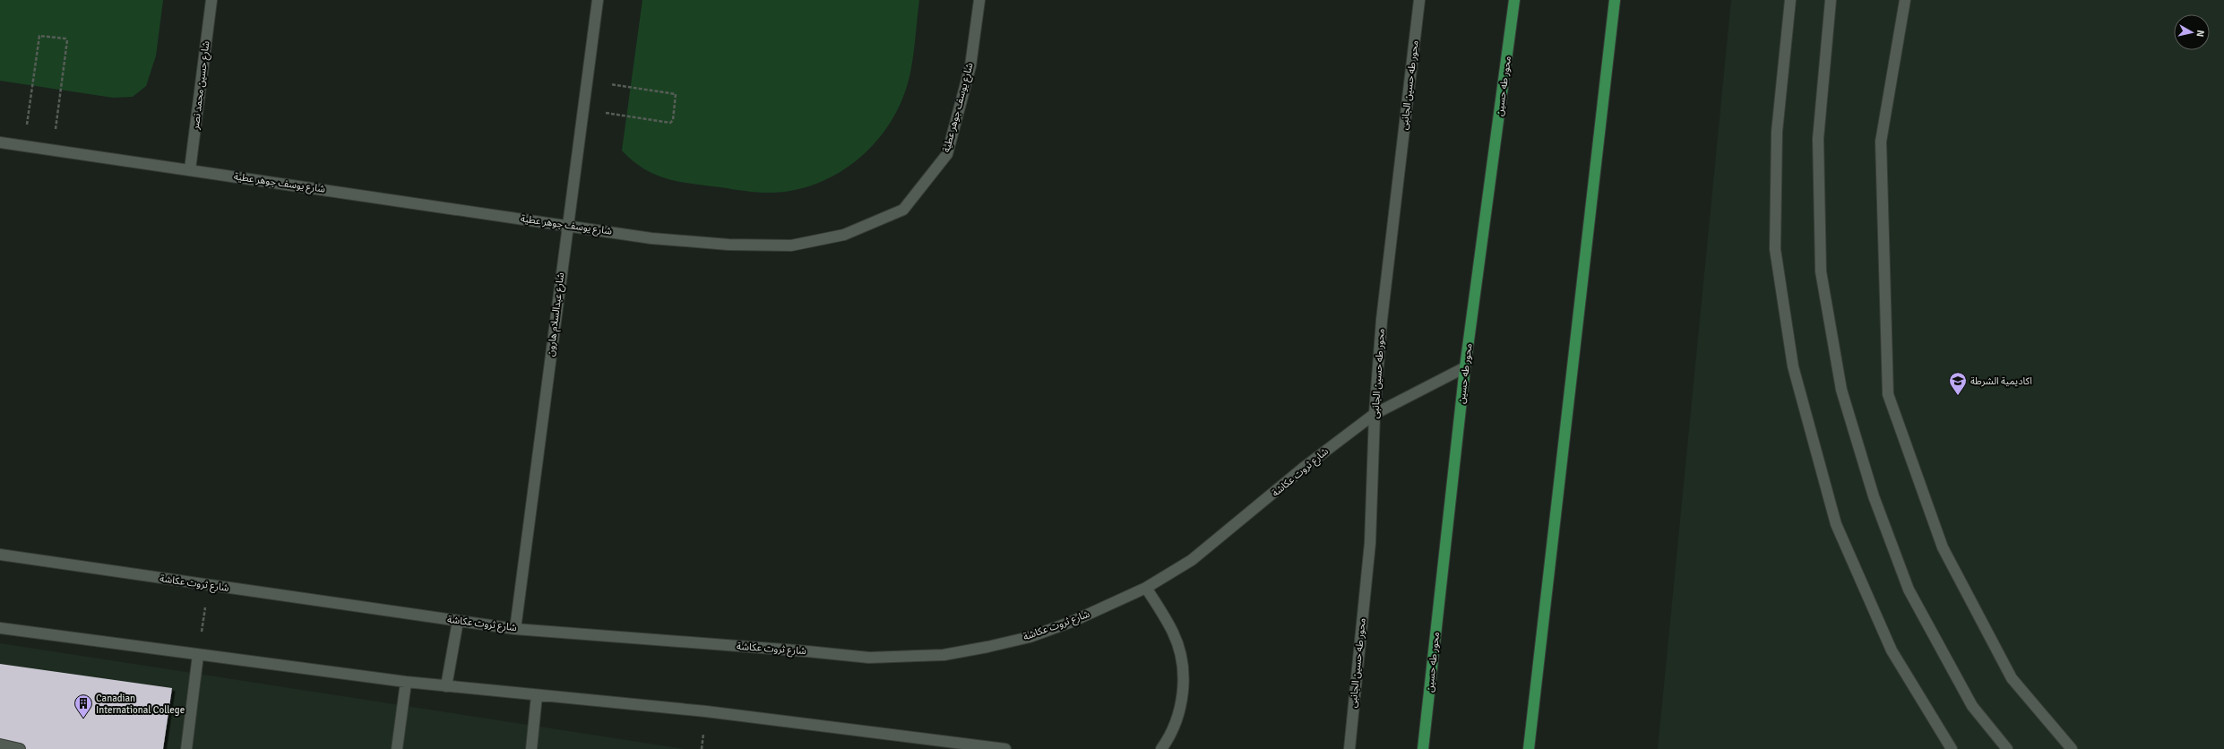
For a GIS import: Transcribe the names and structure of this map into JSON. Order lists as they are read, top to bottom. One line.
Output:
{"streets":{"main road":["محور طه حسين"],"street":["شارع حسين محمد نصر","محور طه حسين الجانبى","شارع يوسف جوهر عطية","شارع عبدالسلام هارون","شارع ثروت عكاشة"]},"crossings":[["شارع حسين محمد نصر","شارع يوسف جوهر عطية"],["محور طه حسين الجانبى","شارع ثروت عكاشة"],["محور طه حسين","شارع ثروت عكاشة"],["شارع يوسف جوهر عطية","شارع عبدالسلام هارون"],["شارع عبدالسلام هارون","شارع ثروت عكاشة"]],"places":{"school or university":["اكاديمية الشرطة"],"building":["Canadian International College"]},"north":"right"}
